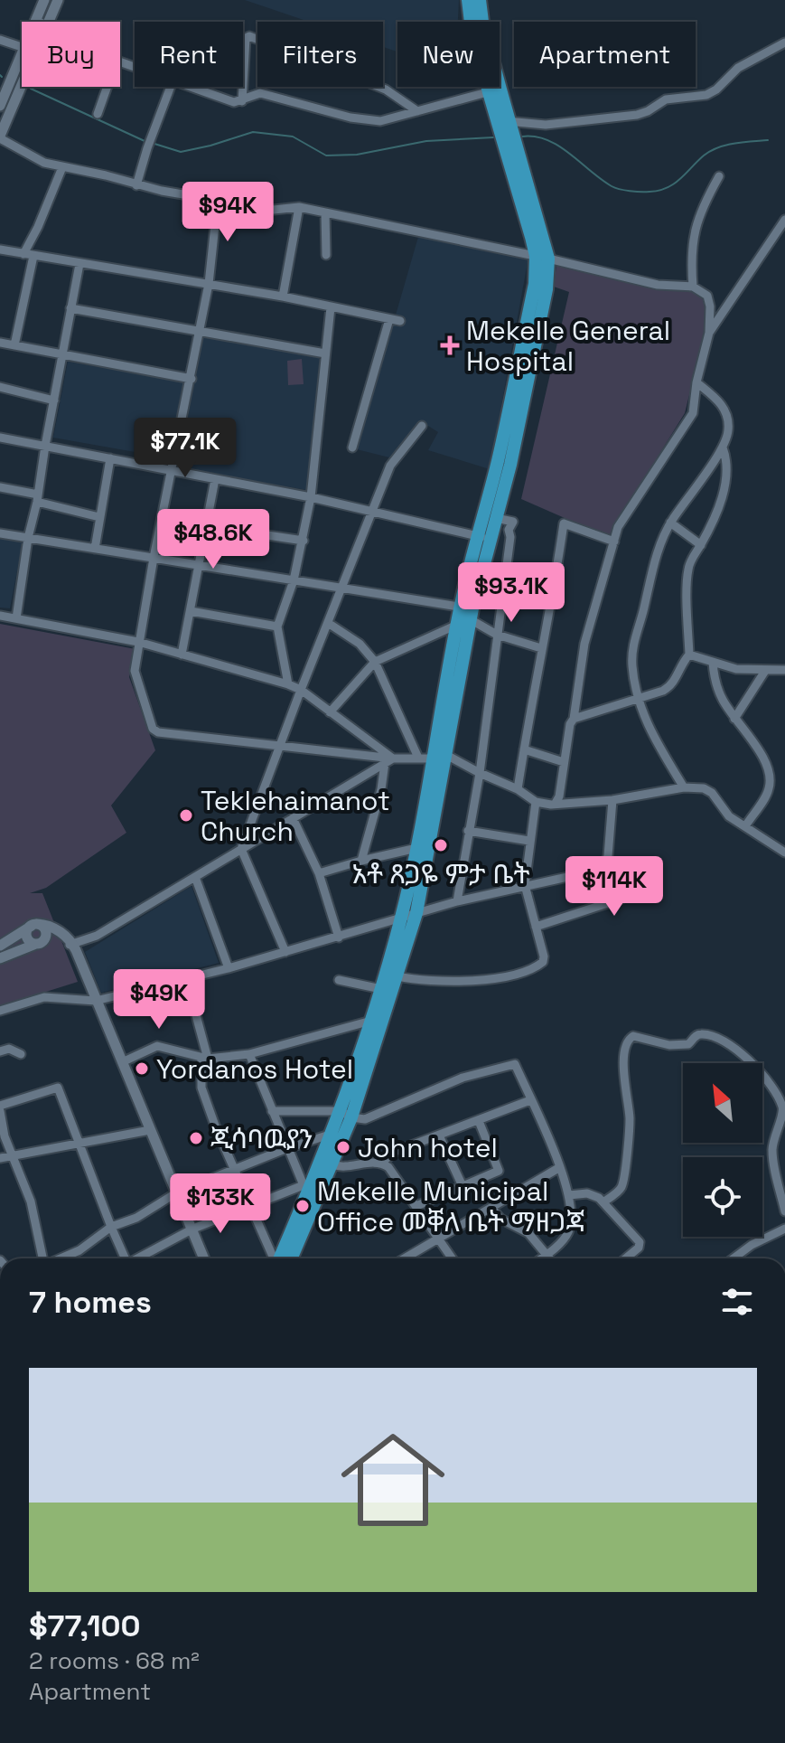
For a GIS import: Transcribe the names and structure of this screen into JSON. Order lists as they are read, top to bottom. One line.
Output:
{"places":{"health":["Mekelle General Hospital"],"other":["Teklehaimanot Church","አቶ ጸጋዬ ምታ ቤት","Yordanos Hotel","ጂሳባዉያን","John hotel","Mekelle Municipal Office መቐለ ቤት ማዘጋጃ"]},"north":"top left","page":{"chip":["Buy","Rent","Filters","New","Apartment"],"price":["$94K","$77.1K","$48.6K","$93.1K","$114K","$49K","$133K"],"heading":"7 homes","list":[{"name":"$77,100","note":"2 rooms · 68 m² · Apartment"}]}}
